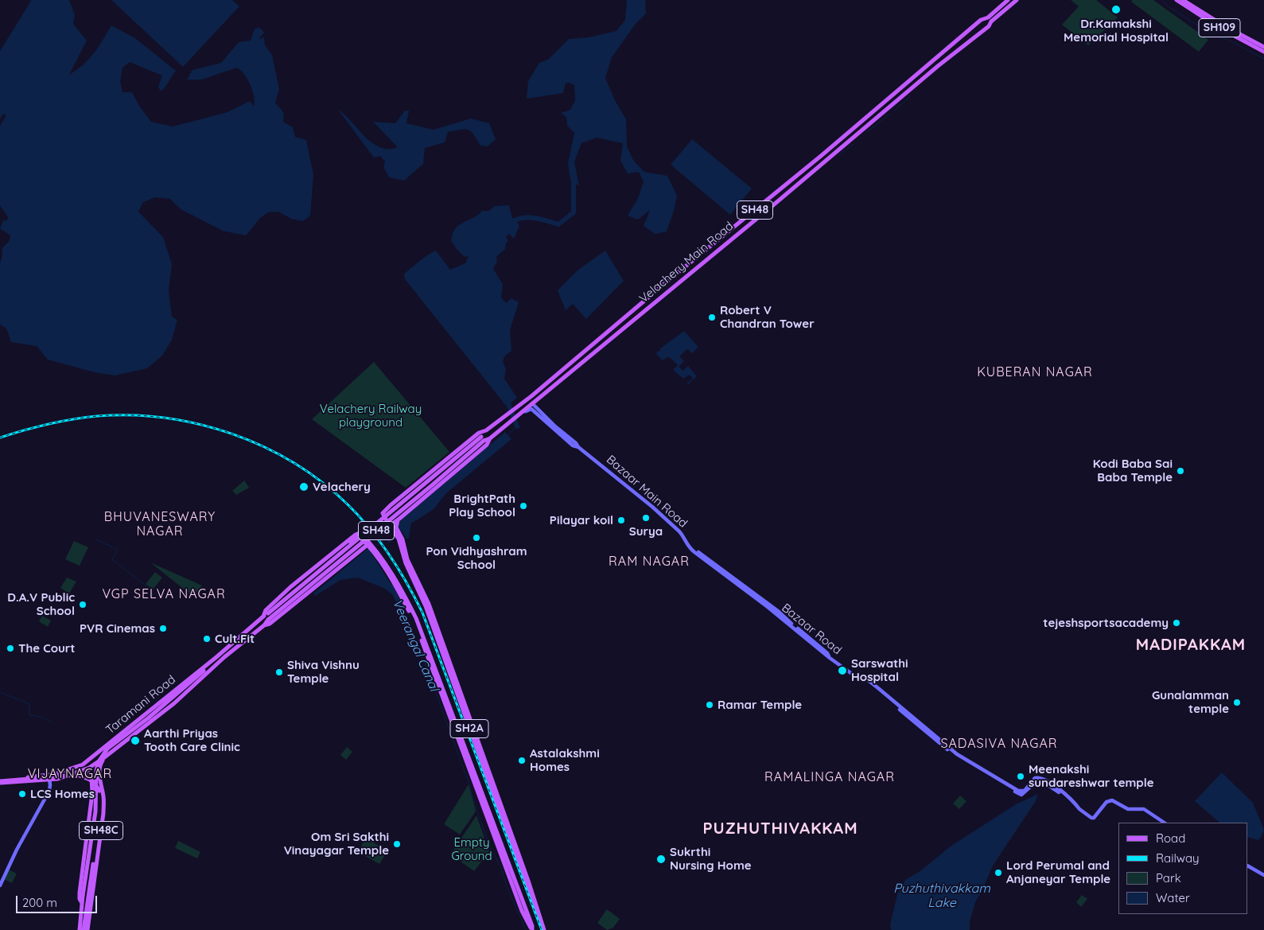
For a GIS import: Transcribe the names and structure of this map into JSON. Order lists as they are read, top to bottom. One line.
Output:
{"streets":{"main road":["SH109","SH48","Velachery Main Road","Bazaar Main Road","Bazaar Road","Taramani Road","SH2A","SH48C"]},"crossings":[["SH48","Velachery Main Road"],["SH48","Taramani Road"],["SH48","SH48C"],["Velachery Main Road","Bazaar Main Road"],["Bazaar Main Road","Bazaar Road"]],"districts":["KUBERAN NAGAR","BHUVANESWARY NAGAR","RAM NAGAR","VGP SELVA NAGAR","MADIPAKKAM","SADASIVA NAGAR","VIJAYNAGAR","RAMALINGA NAGAR","PUZHUTHIVAKKAM"],"water":["Veerangal Canal","Puzhuthivakkam Lake"],"parks":["Velachery Railway playground","Empty Ground"],"places":["Dr.Kamakshi Memorial Hospital","Robert V Chandran Tower","Kodi Baba Sai Baba Temple","Velachery","BrightPath Play School","Surya","Pilayar koil","Pon Vidhyashram School","D.A.V Public School","tejeshsportsacademy","PVR Cinemas","Cult.Fit","The Court","Sarswathi Hospital","Shiva Vishnu Temple","Gunalamman temple","Ramar Temple","Aarthi Priyas Tooth Care Clinic","Astalakshmi Homes","Meenakshi sundareshwar temple","LCS Homes","Om Sri Sakthi Vinayagar Temple","Sukrthi Nursing Home","Lord Perumal and Anjaneyar Temple"],"legend":["Road","Railway","Park","Water"],"scale_bar":"200 m"}
